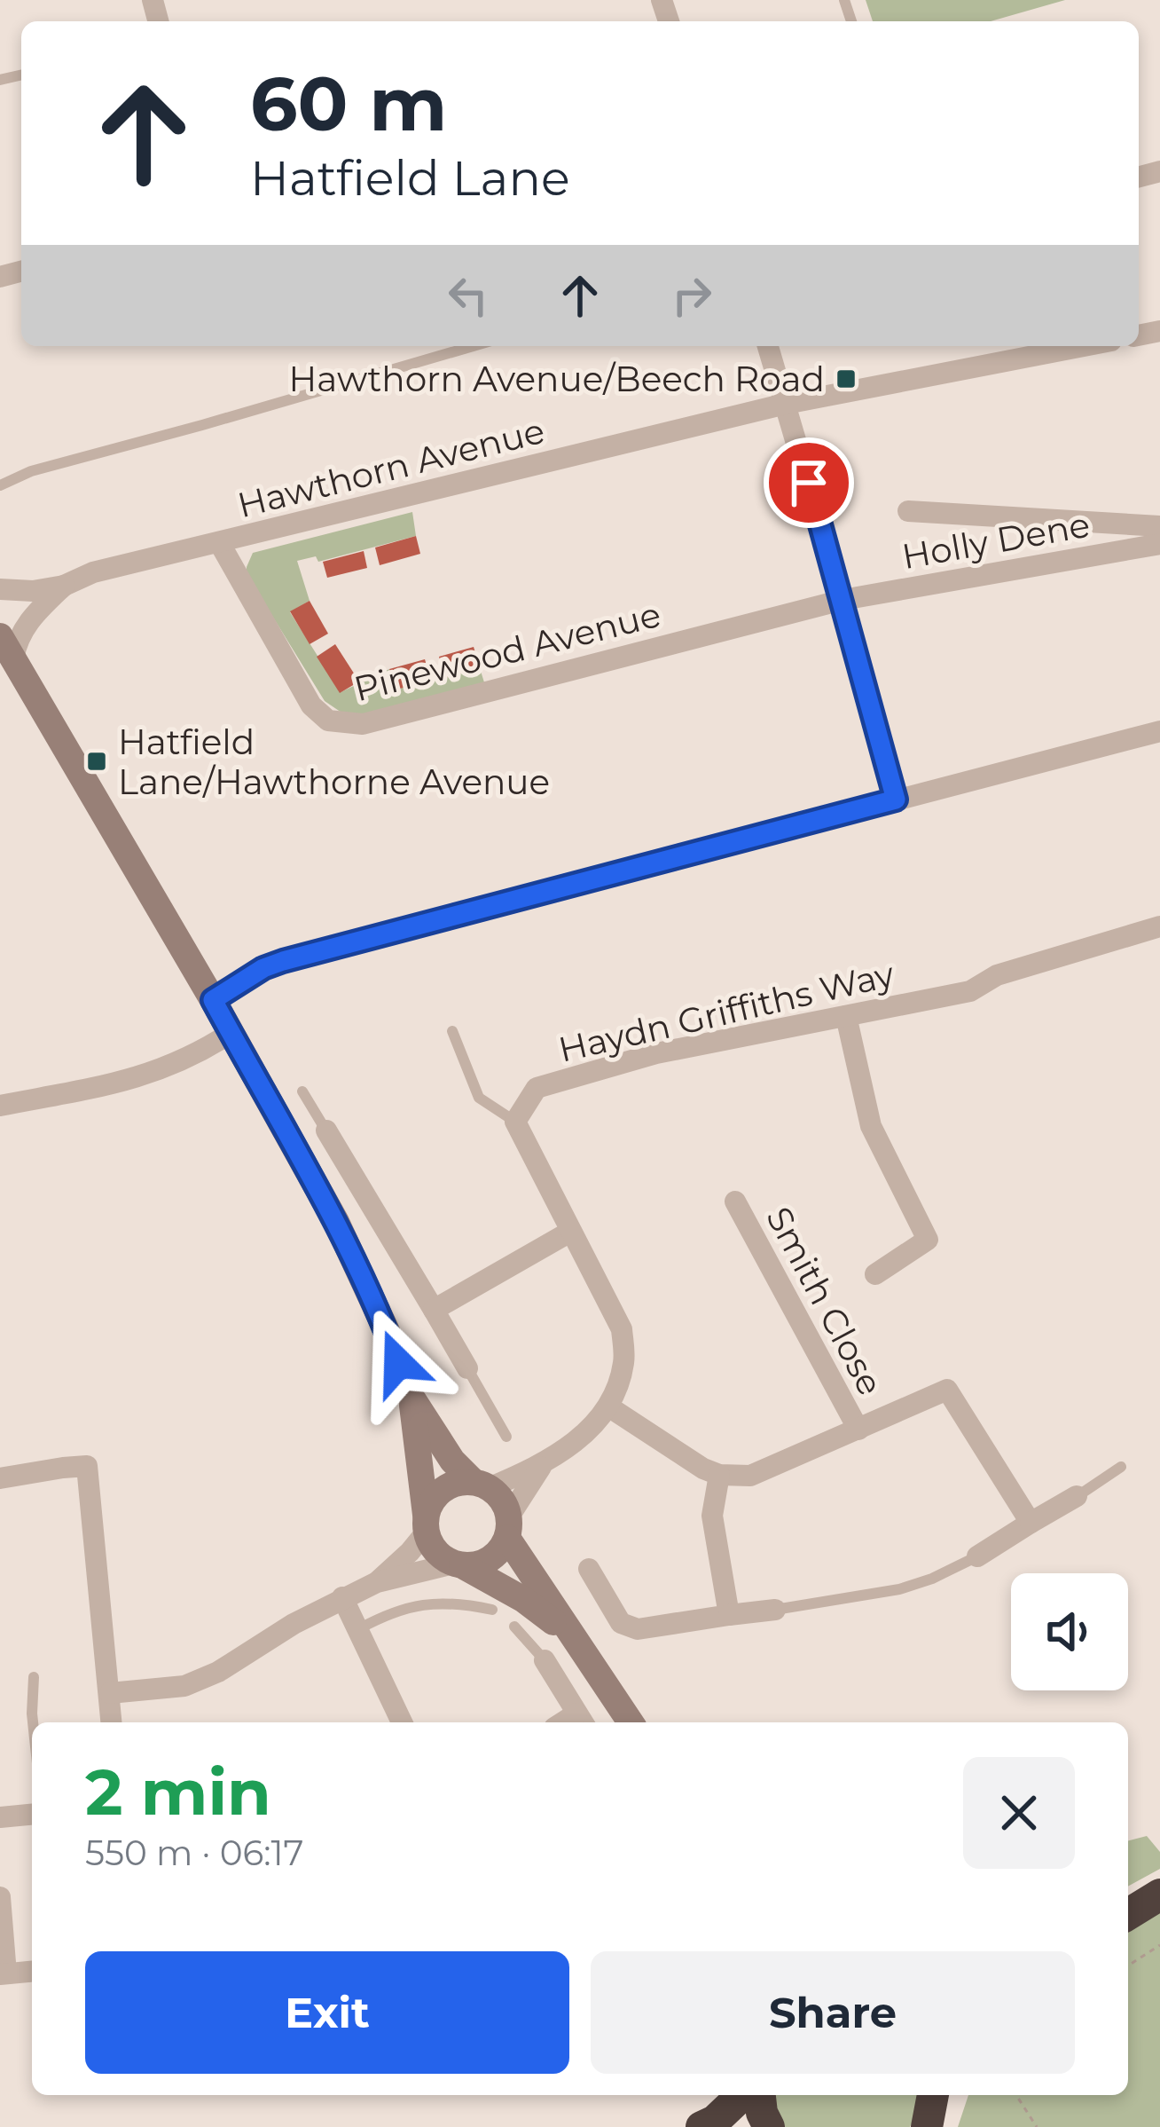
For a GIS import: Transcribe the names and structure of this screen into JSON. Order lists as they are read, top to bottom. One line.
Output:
{"streets":{"street":["Hawthorn Avenue","Holly Dene","Pinewood Avenue","Haydn Griffiths Way","Smith Close"]},"crossings":[["Hawthorn Avenue","Pinewood Avenue"],["Holly Dene","Pinewood Avenue"]],"places":{"transit":["Hawthorn Avenue/Beech Road","Hatfield Lane/Hawthorne Avenue"]},"page":{"turn":["60 m","Hatfield Lane"],"heading":["2 min","550 m · 06:17"],"buttons":["Exit","Share"]}}
